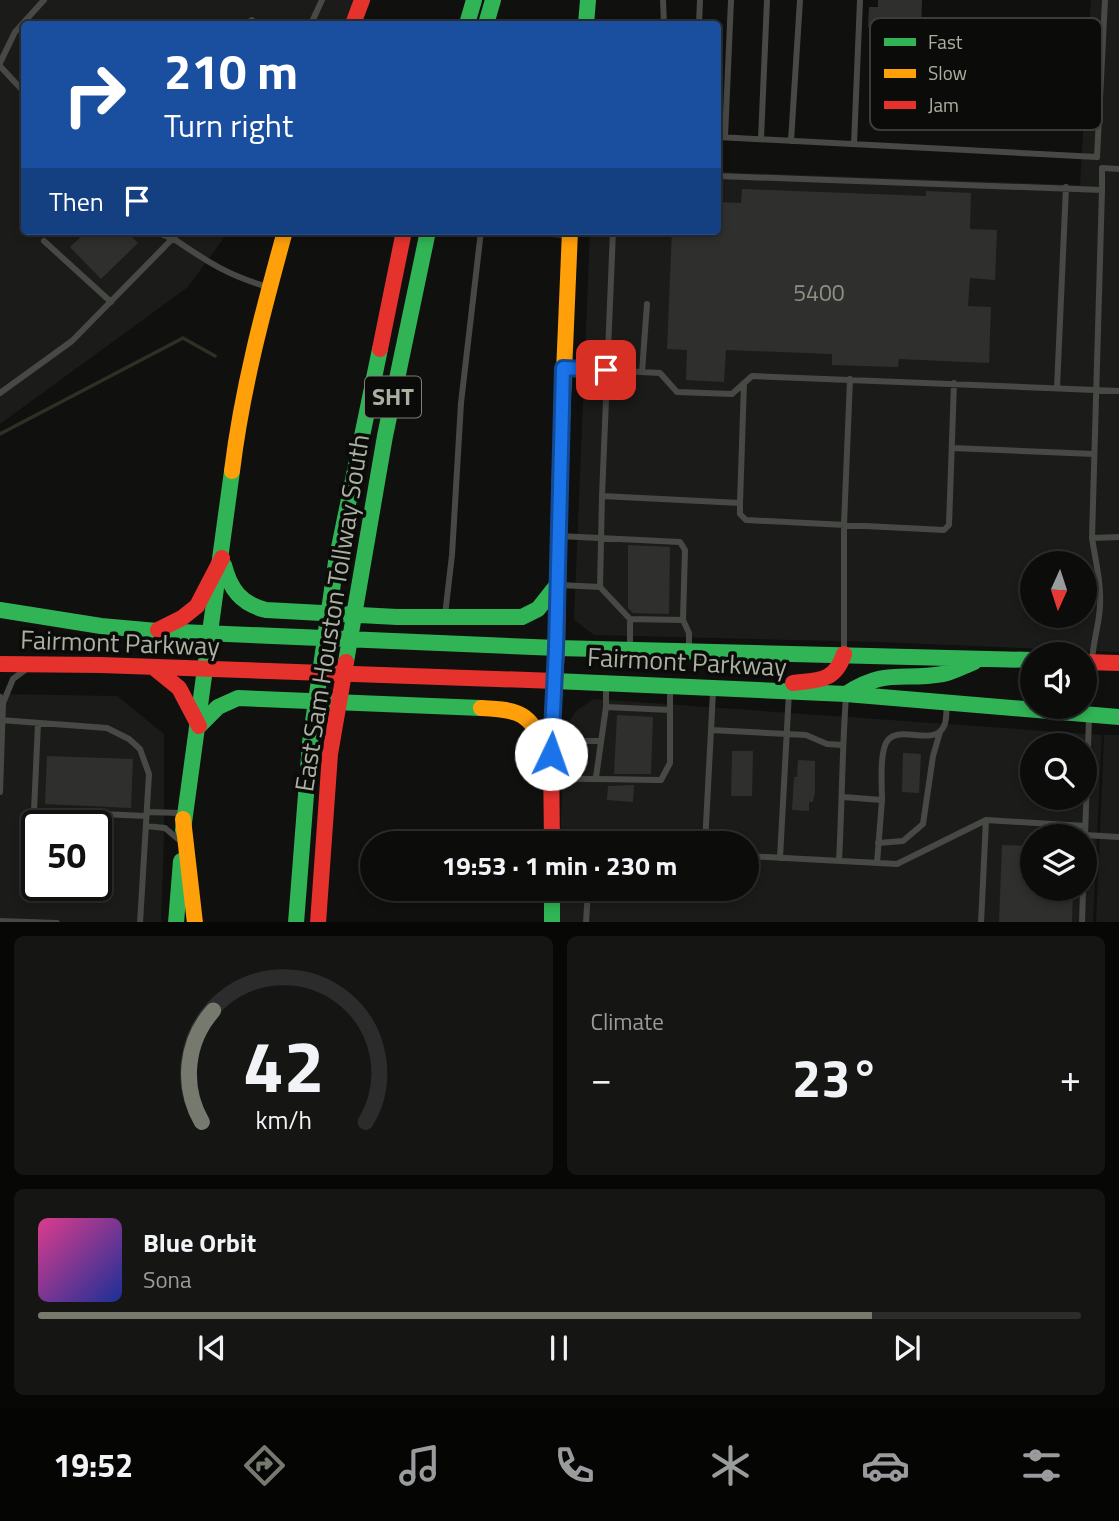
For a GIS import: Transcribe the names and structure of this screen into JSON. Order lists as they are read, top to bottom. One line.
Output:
{"streets":{"main road":["SHT","East Sam Houston Tollway South","Fairmont Parkway"]},"house_numbers":["5400"],"legend":["Fast","Slow","Jam"],"north":"bottom","page":{"turn":["210 m","Turn right"],"then":"Then","limit":"50","trip":"19:53 · 1 min · 230 m","tile":"Climate","heat":["−","23°","+"],"song":["Blue Orbit","Sona"],"tabs":"19:52","gauge":["42","km/h"]}}
